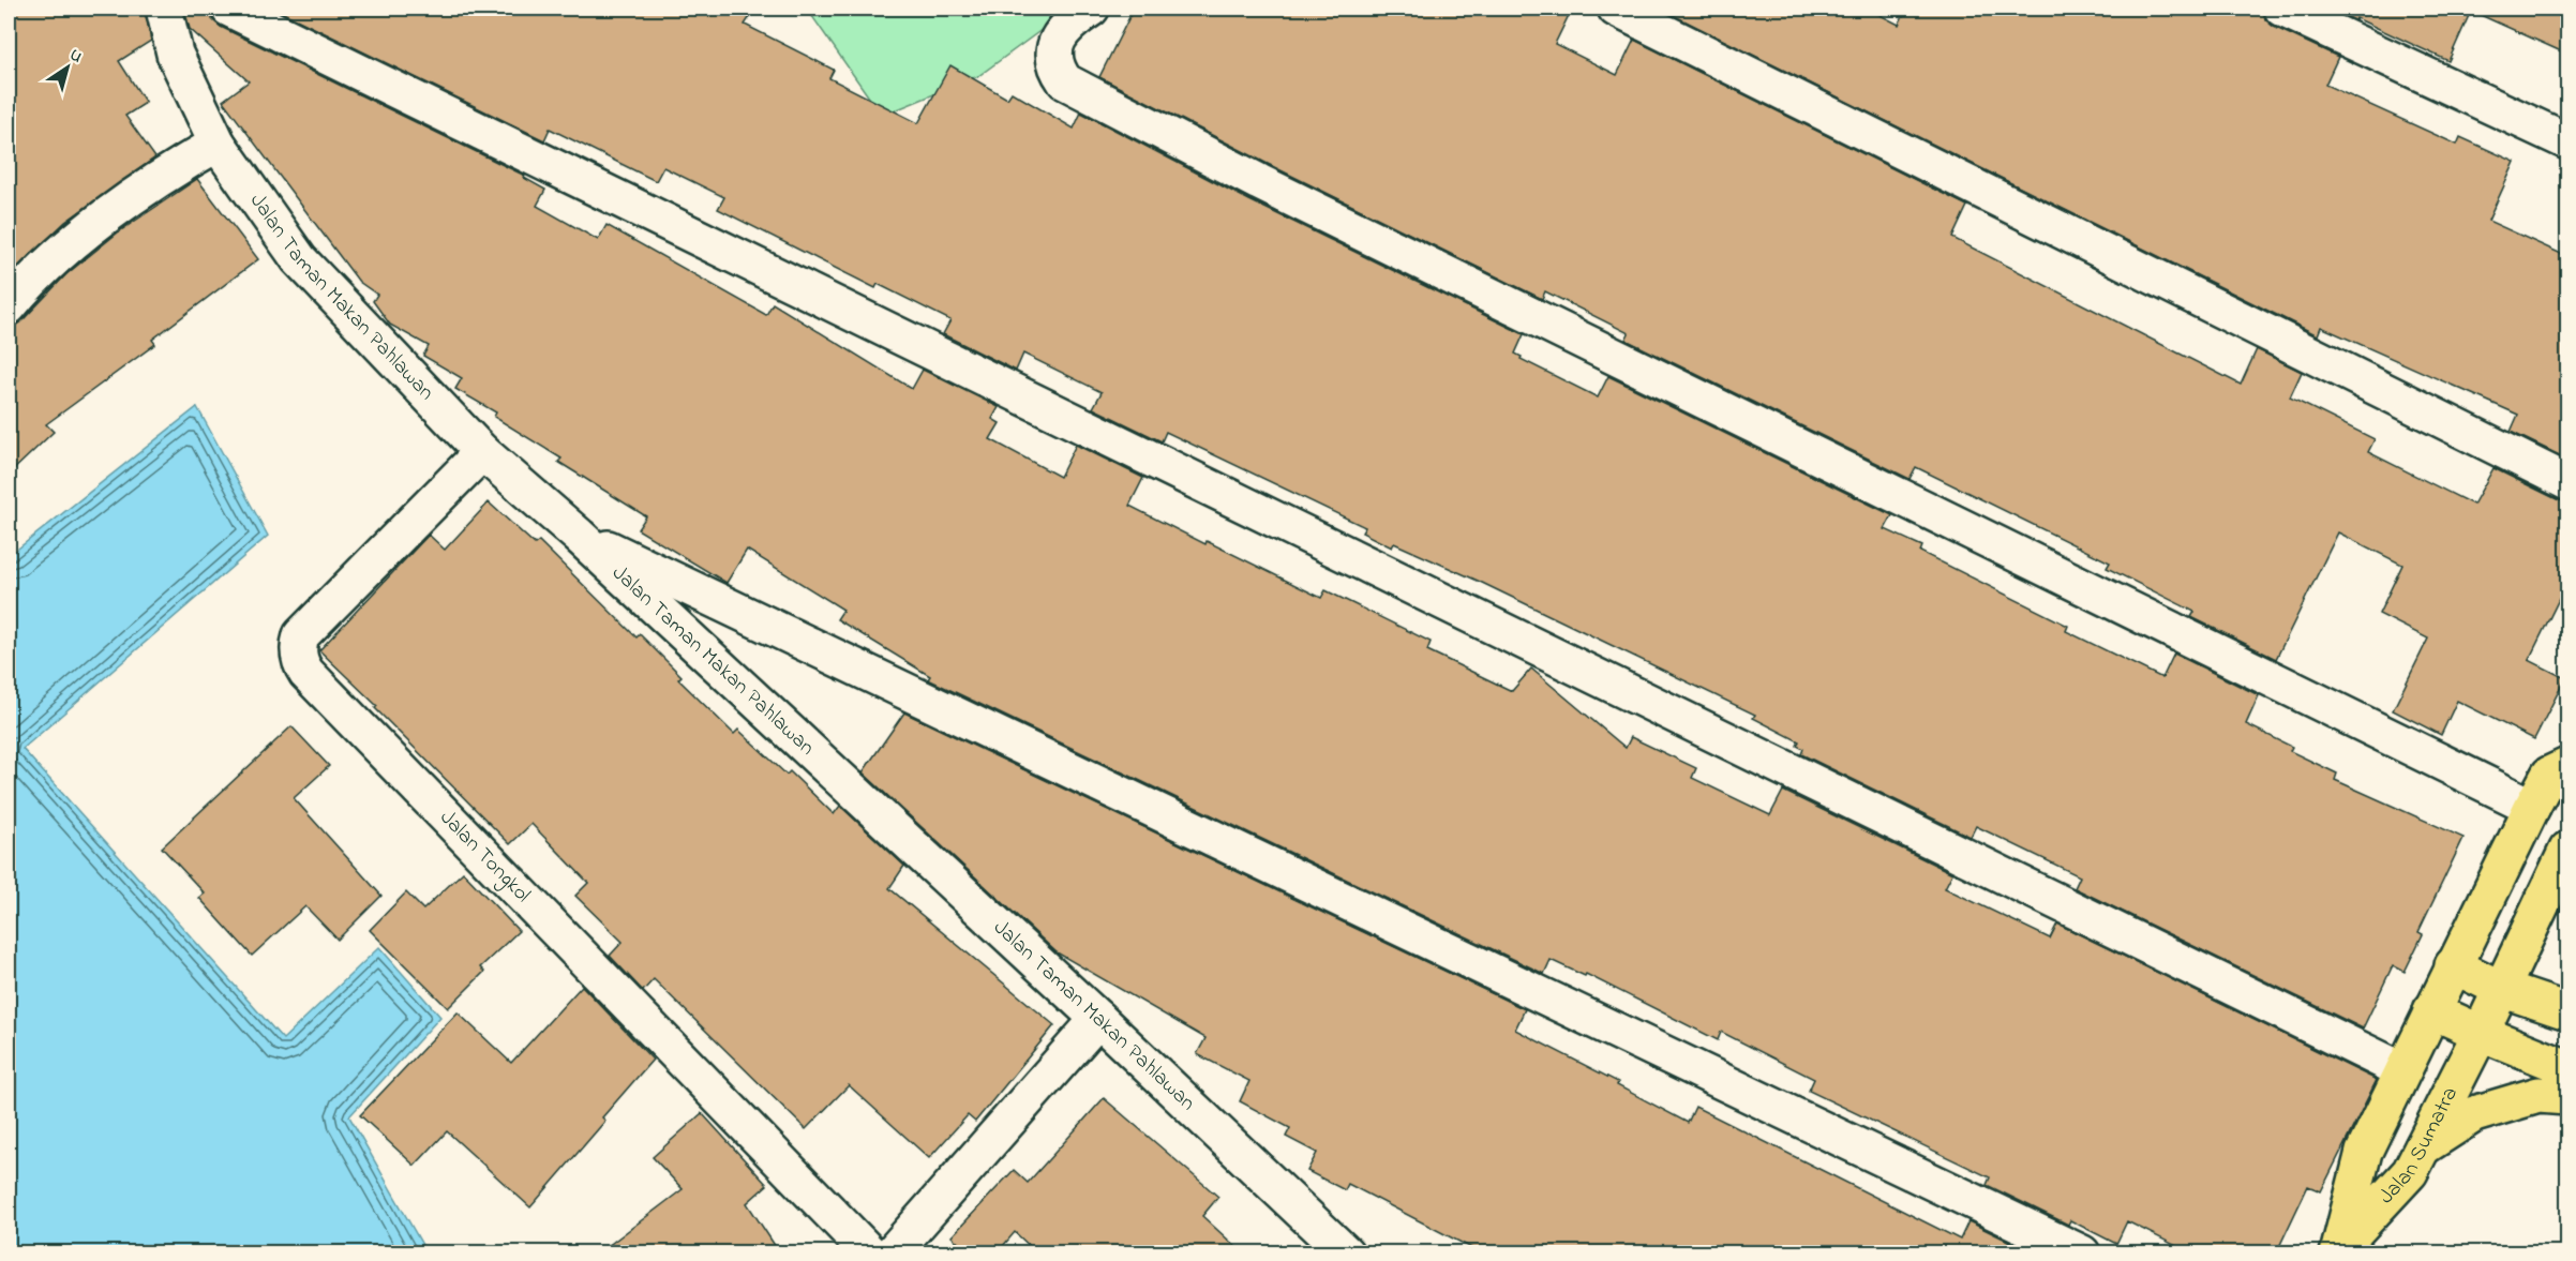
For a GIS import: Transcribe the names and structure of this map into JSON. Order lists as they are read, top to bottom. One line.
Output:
{"streets":{"highway":["Jalan Sumatra"],"street":["Jalan Taman Makan Pahlawan","Jalan Tongkol"]},"crossings":[["Jalan Taman Makan Pahlawan","Jalan Tongkol"]],"north":"top right"}
